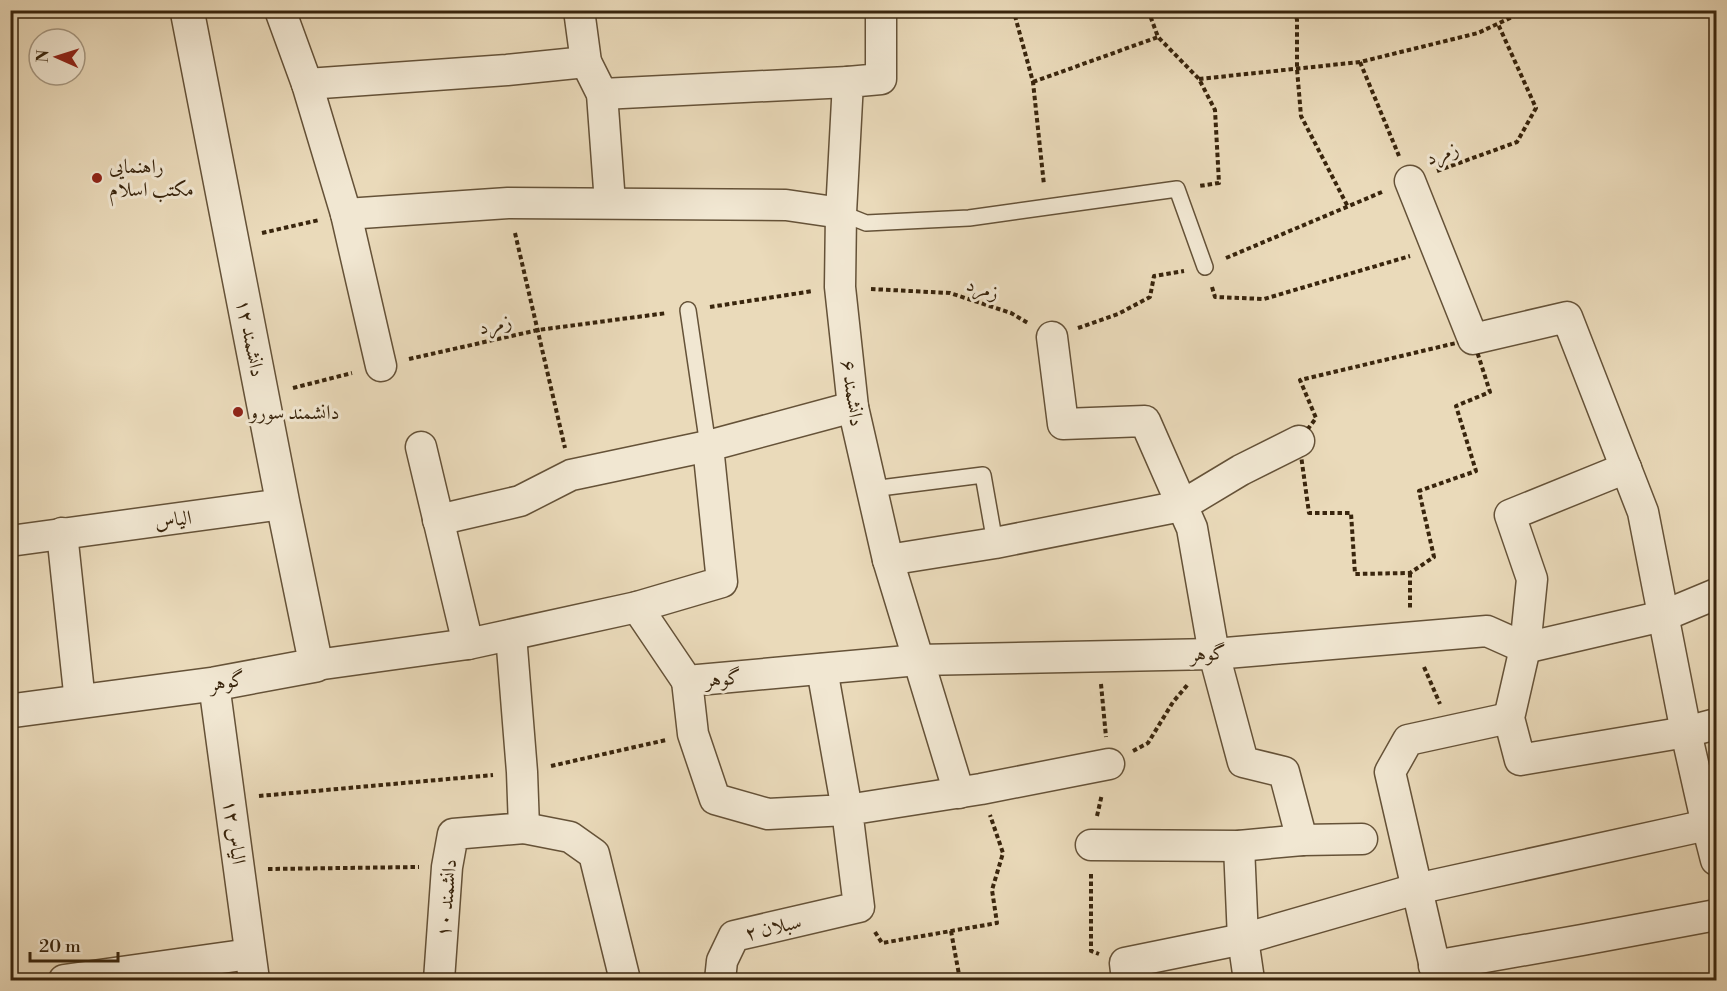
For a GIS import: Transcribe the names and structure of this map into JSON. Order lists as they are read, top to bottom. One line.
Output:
{"streets":{"street":["دانشمند ۱۲","دانشمند ۶","الیاس","گوهر","الیاس ۱۲","دانشمند ۱۰","سبلان ۲"],"path":["زمرد"]},"crossings":[["زمرد","دانشمند ۱۲"],["زمرد","دانشمند ۶"],["دانشمند ۱۲","الیاس"],["دانشمند ۱۲","گوهر"],["دانشمند ۶","گوهر"],["گوهر","الیاس ۱۲"]],"places":["راهنمایی مکتب اسلام","دانشمند سورو"],"scale_bar":"20 m","north":"left"}
